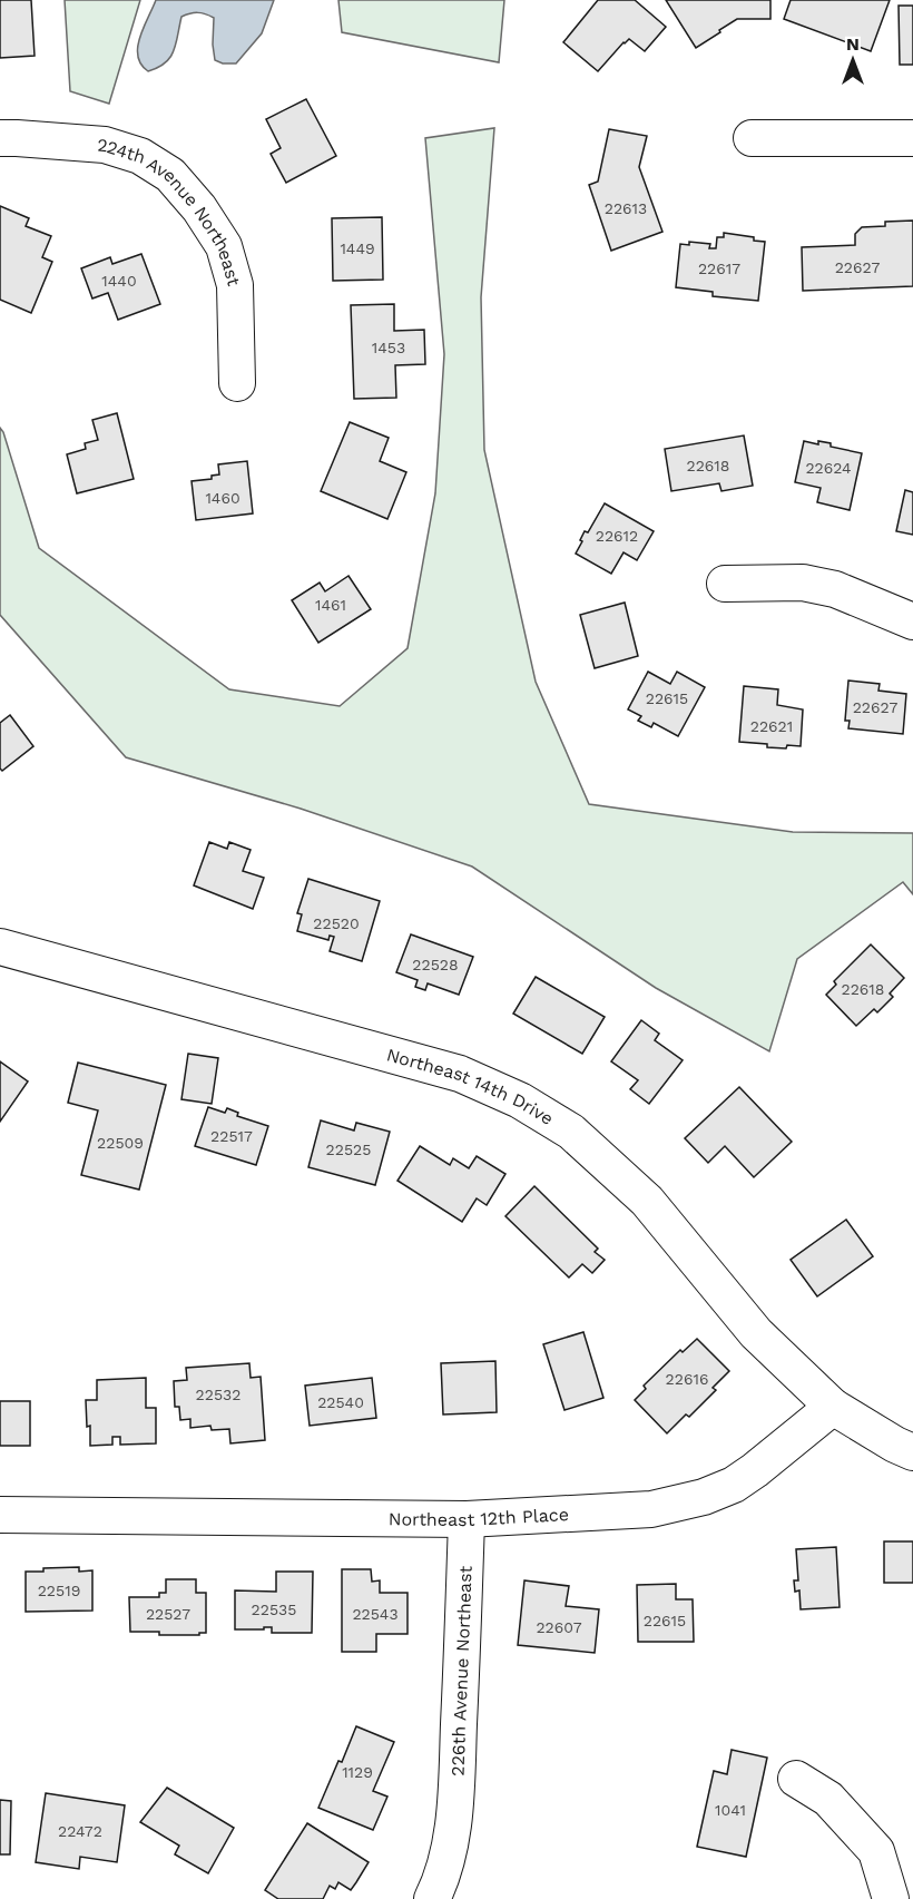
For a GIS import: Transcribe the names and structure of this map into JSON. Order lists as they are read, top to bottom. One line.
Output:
{"streets":{"street":["224th Avenue Northeast","Northeast 14th Drive","Northeast 12th Place","226th Avenue Northeast"]},"crossings":[["Northeast 14th Drive","Northeast 12th Place"],["Northeast 12th Place","226th Avenue Northeast"]],"house_numbers":["22613","1449","22627","22617","1440","1453","22618","22624","1460","22612","1461","22615","22627","22621","22520","22528","22618","22517","22509","22525","22616","22532","22540","22519","22535","22527","22543","22615","22607","1129","1041","22472"],"north":"top"}
